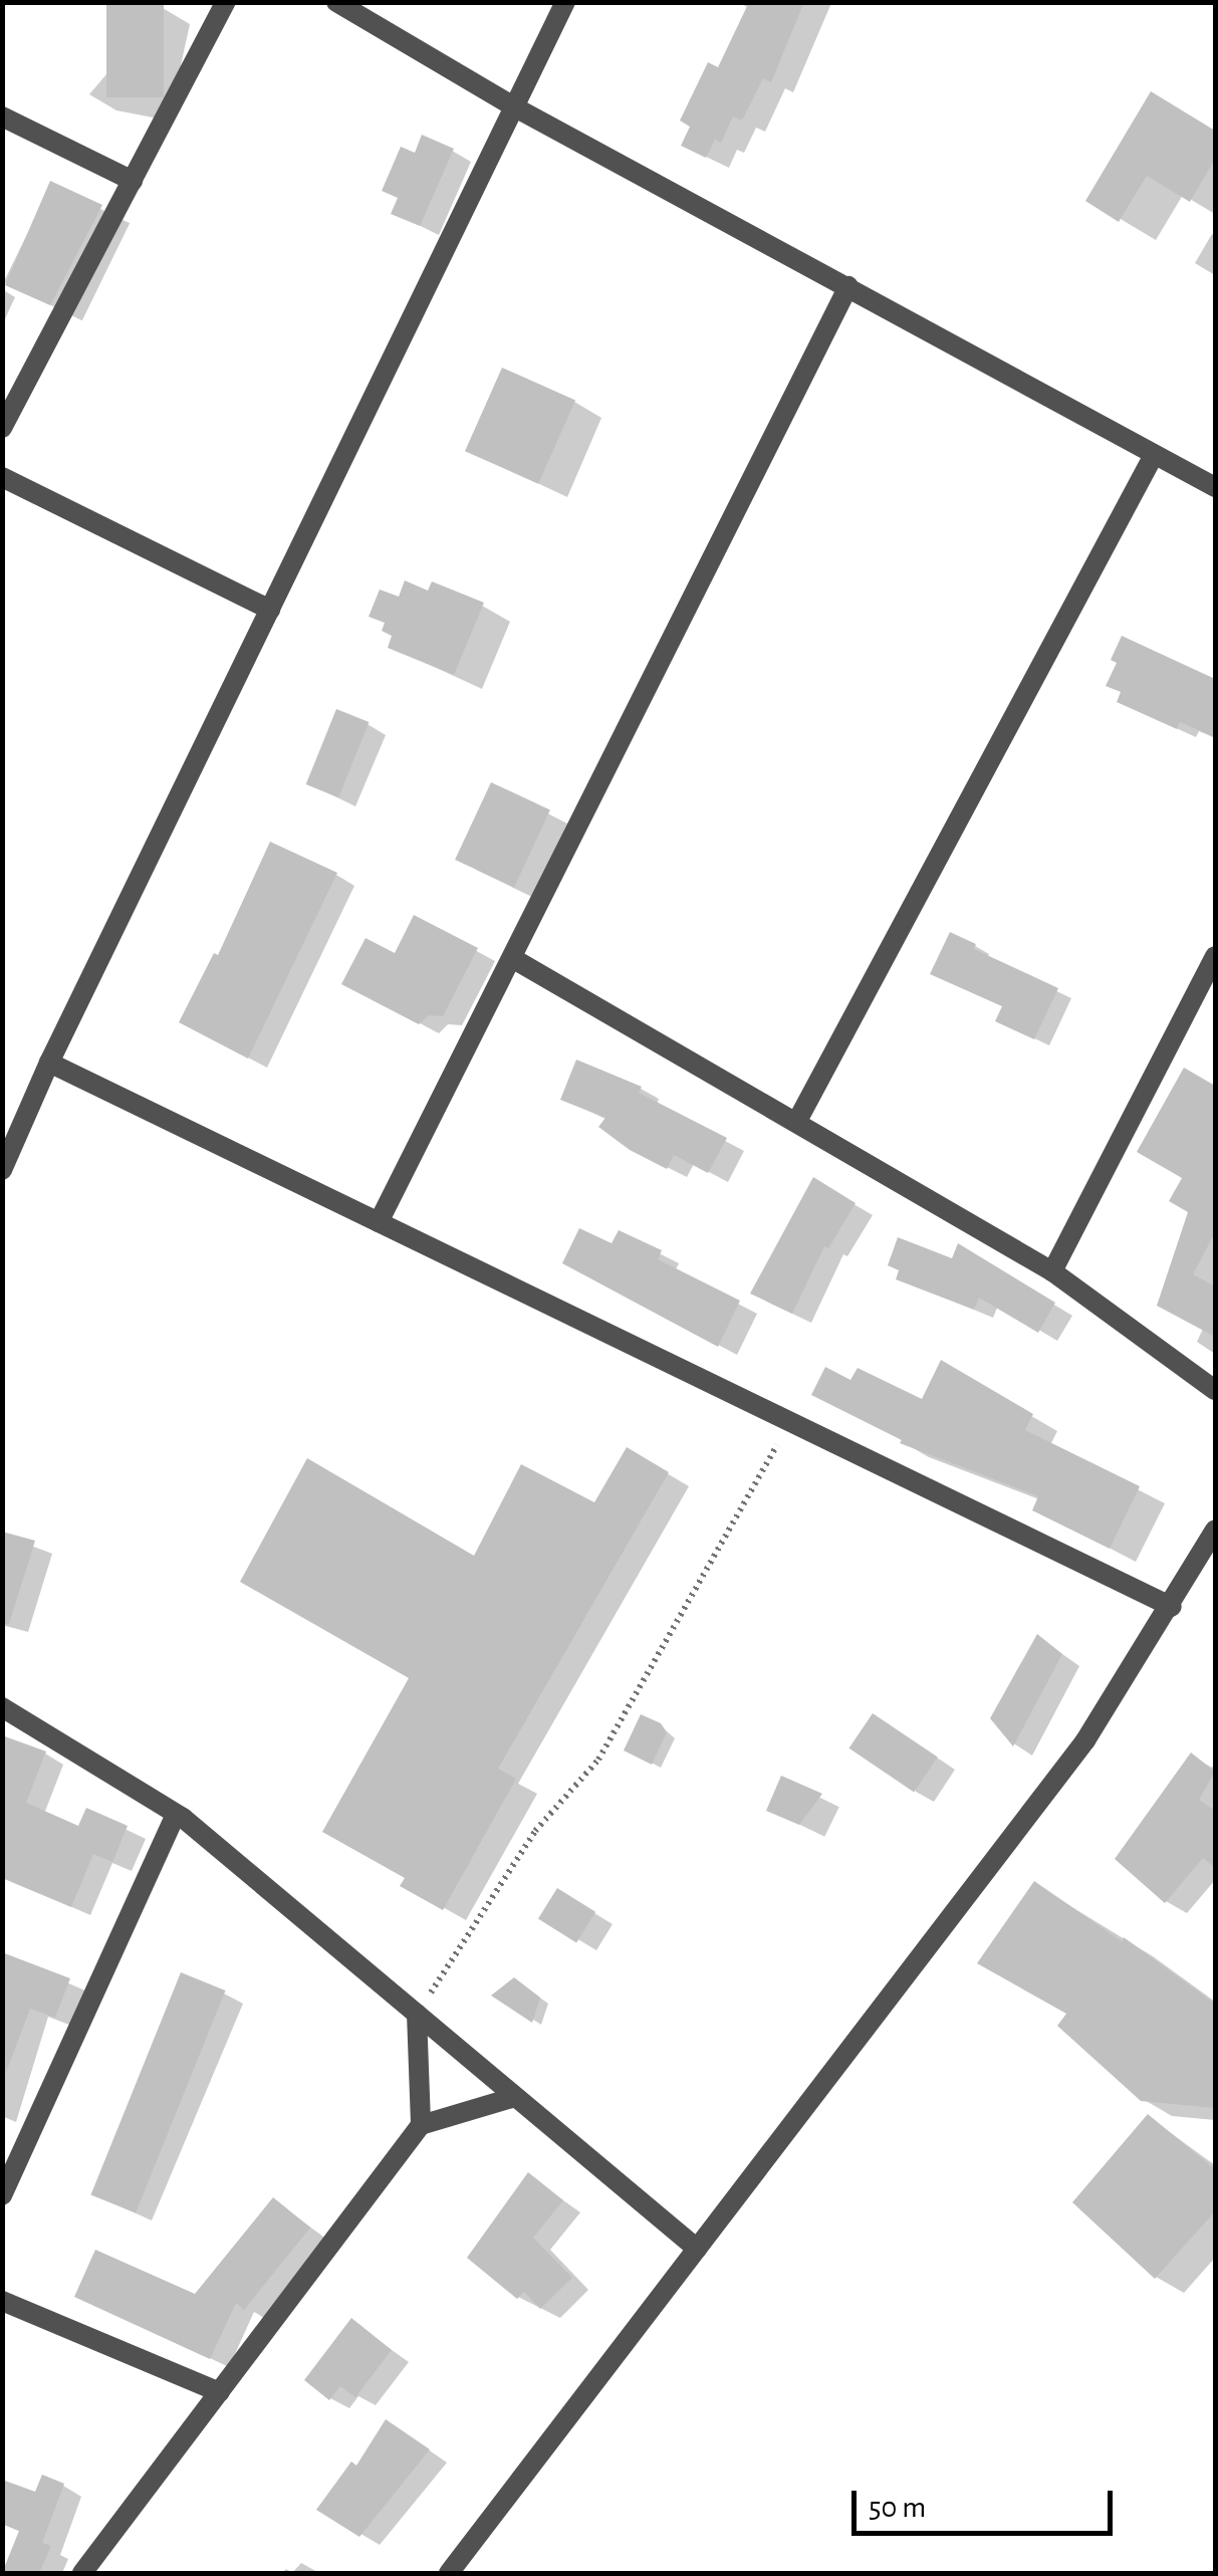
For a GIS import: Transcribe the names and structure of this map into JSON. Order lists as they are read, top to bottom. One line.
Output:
{"scale_bar":"50 m"}
